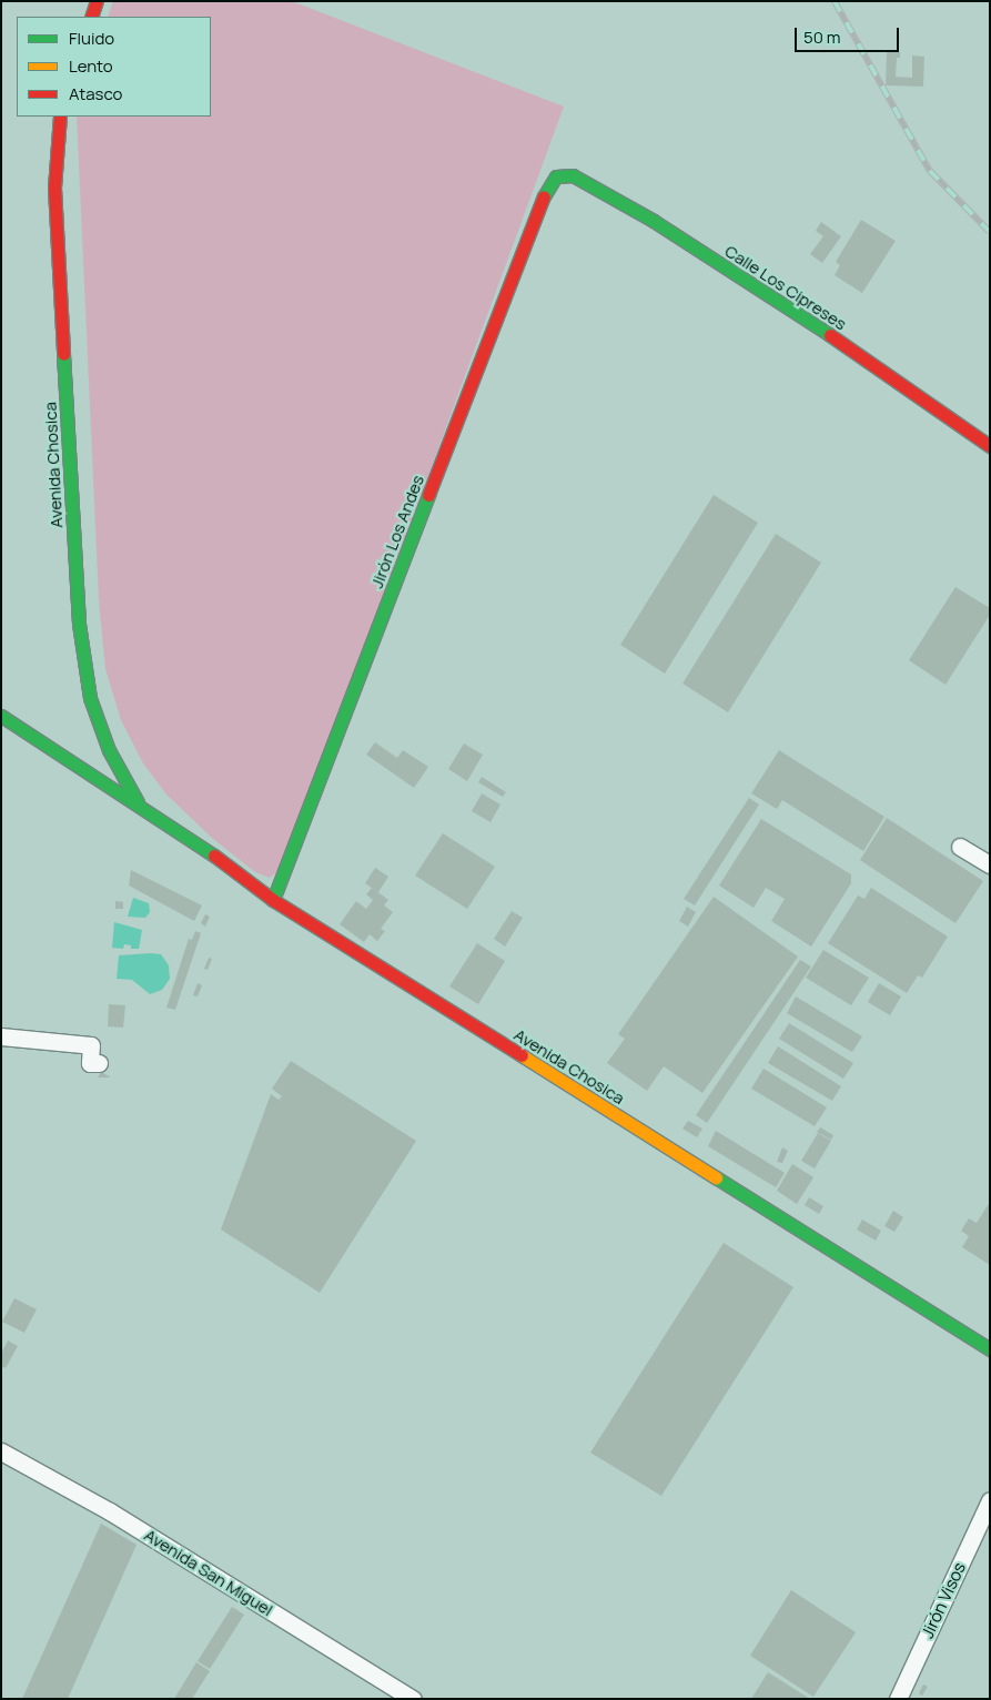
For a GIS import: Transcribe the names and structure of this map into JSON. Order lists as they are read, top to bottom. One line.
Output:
{"streets":{"street":["Calle Los Cipreses","Avenida Chosica","Jirón Los Andes","Avenida San Miguel","Jirón Visos"]},"crossings":[["Calle Los Cipreses","Jirón Los Andes"],["Avenida Chosica","Jirón Los Andes"]],"legend":["Fluido","Lento","Atasco"],"scale_bar":"50 m"}
